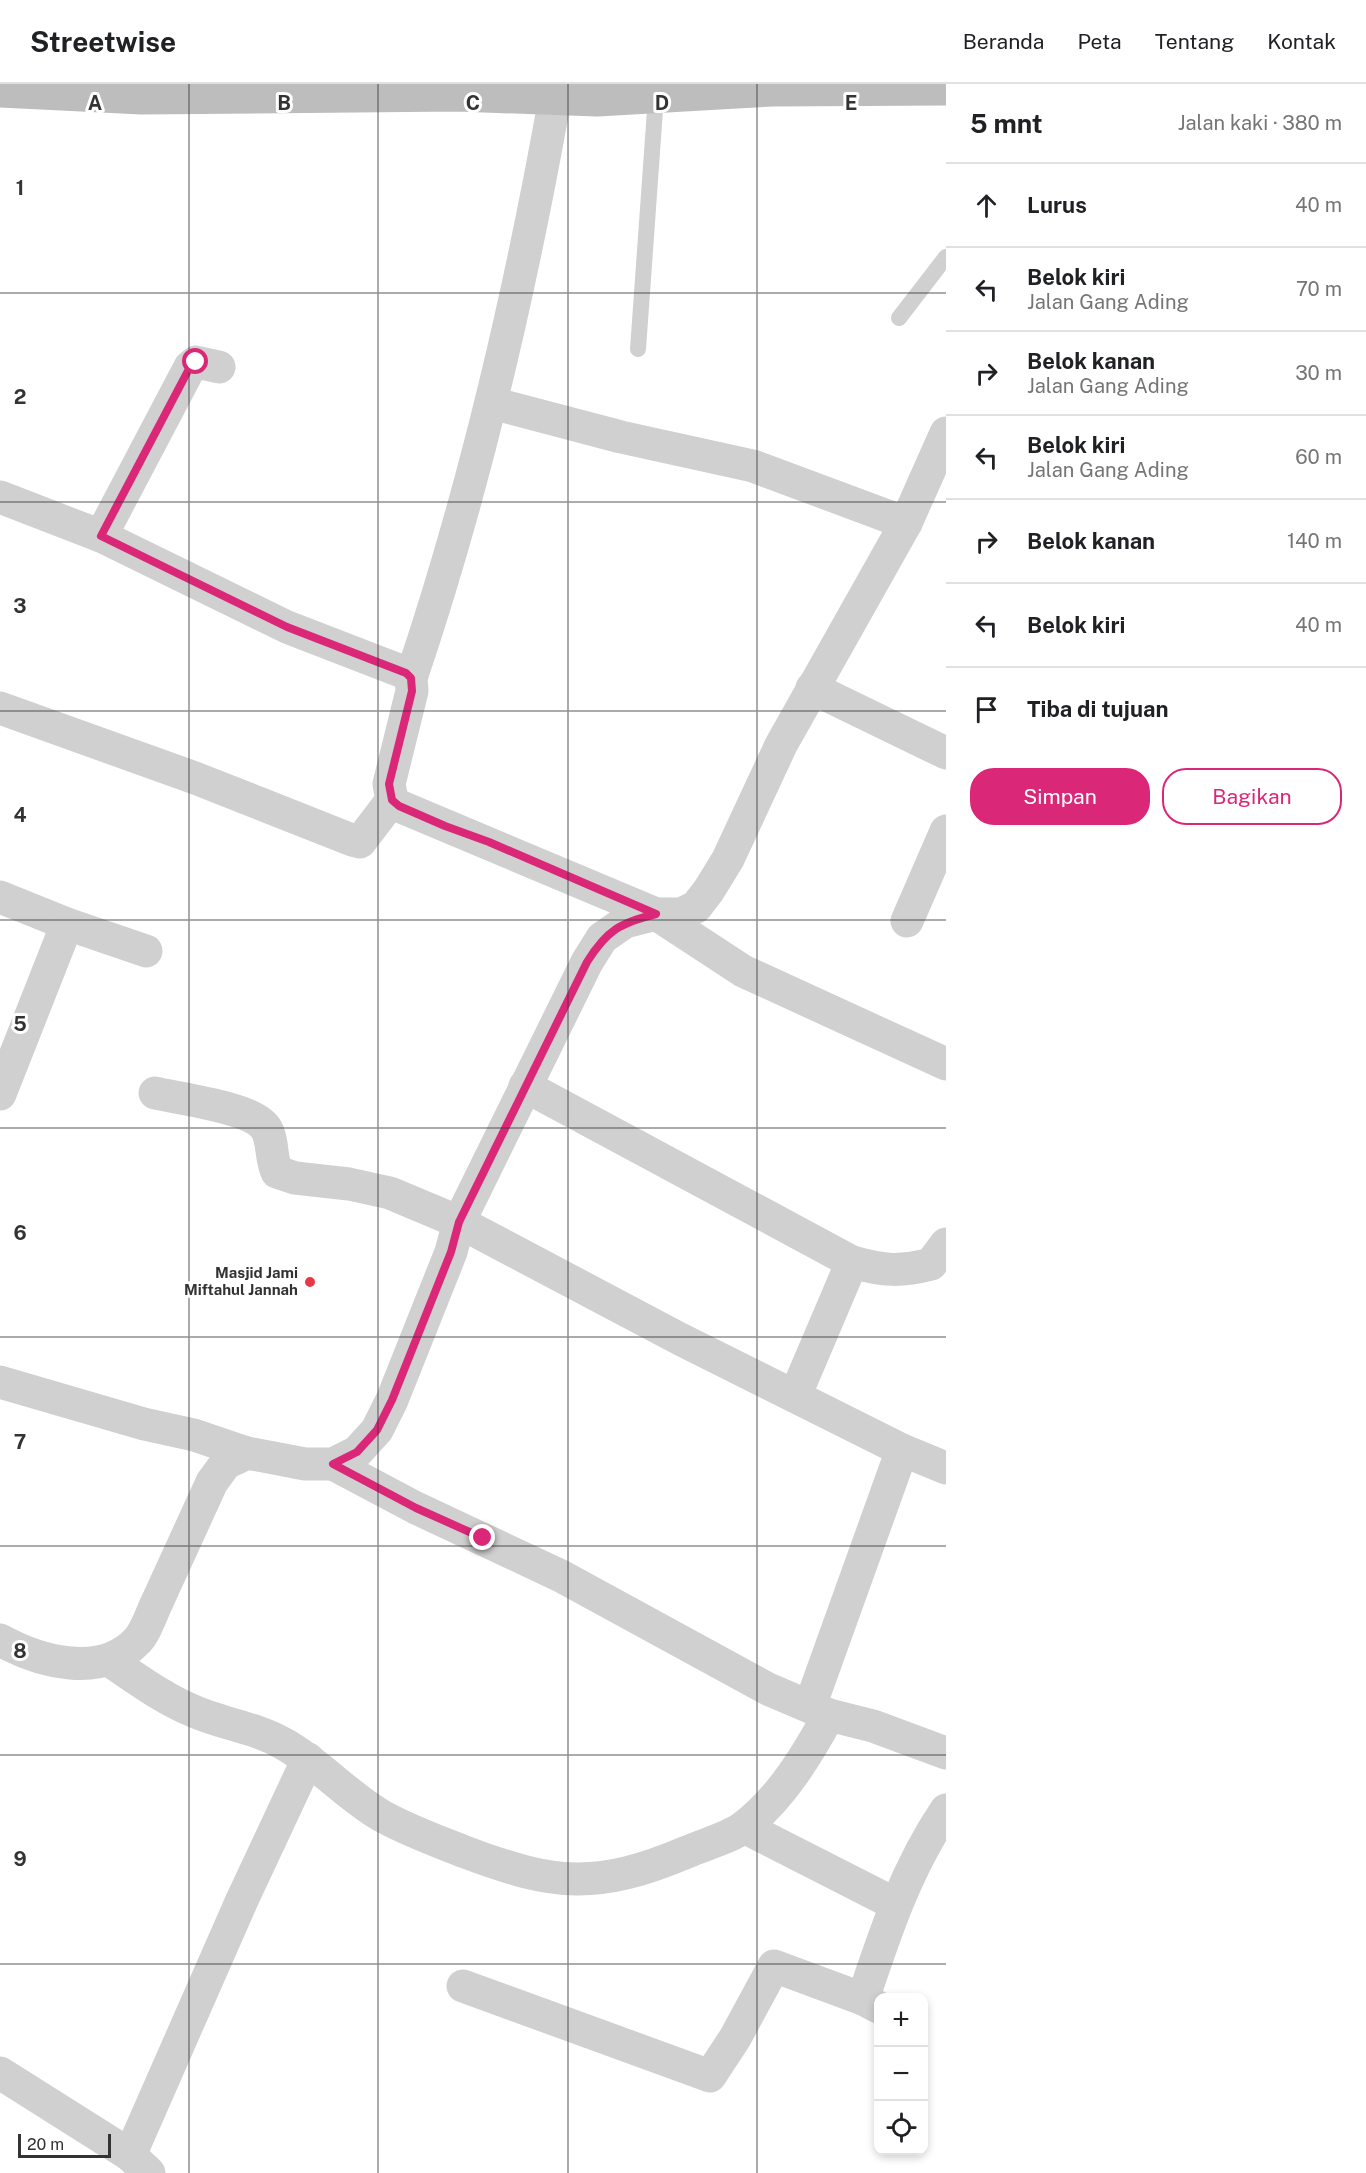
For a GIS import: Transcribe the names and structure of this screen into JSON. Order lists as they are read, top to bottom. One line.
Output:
{"places":["Masjid Jami Miftahul Jannah"],"scale_bar":"20 m","page":{"header":"Streetwise","nav":["Beranda","Peta","Tentang","Kontak"],"heading":["5 mnt","Jalan kaki · 380 m"],"list":[["Lurus","40 m"],["Belok kiri","Jalan Gang Ading","70 m"],["Belok kanan","Jalan Gang Ading","30 m"],["Belok kiri","Jalan Gang Ading","60 m"],["Belok kanan","140 m"],["Belok kiri","40 m"],"Tiba di tujuan"],"buttons":["Simpan","Bagikan"],"map_buttons":["+","−"],"scale":"20 m"},"grid":{"columns":["A","B","C","D","E"],"rows":["1","2","3","4","5","6","7","8","9"]}}
